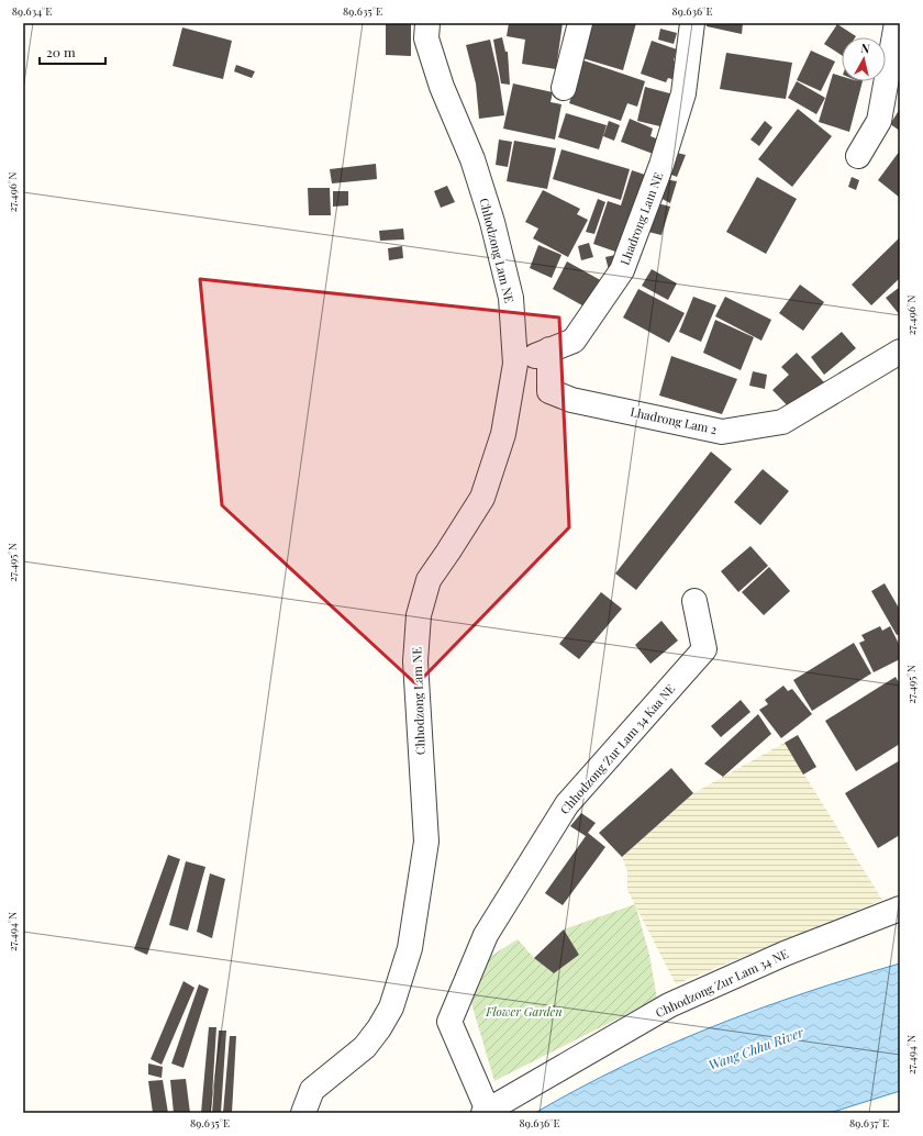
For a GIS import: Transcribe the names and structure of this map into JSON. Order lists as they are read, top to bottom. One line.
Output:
{"streets":{"street":["Lhadrong Lam NE","Chhodzong Lam NE","Lhadrong Lam 2","Chhodzong Zur Lam 34 Kaa NE","Chhodzong Zur Lam 34 NE"]},"crossings":[["Lhadrong Lam NE","Chhodzong Lam NE"],["Lhadrong Lam NE","Lhadrong Lam 2"],["Chhodzong Zur Lam 34 Kaa NE","Chhodzong Zur Lam 34 NE"]],"water":["Wang Chhu River"],"parks":["Flower Garden"],"scale_bar":"20 m","north":"top","coordinates":["89.634°E","89.635°E","89.636°E","27.496°N","27.495°N","27.494°N","89.637°E"]}
